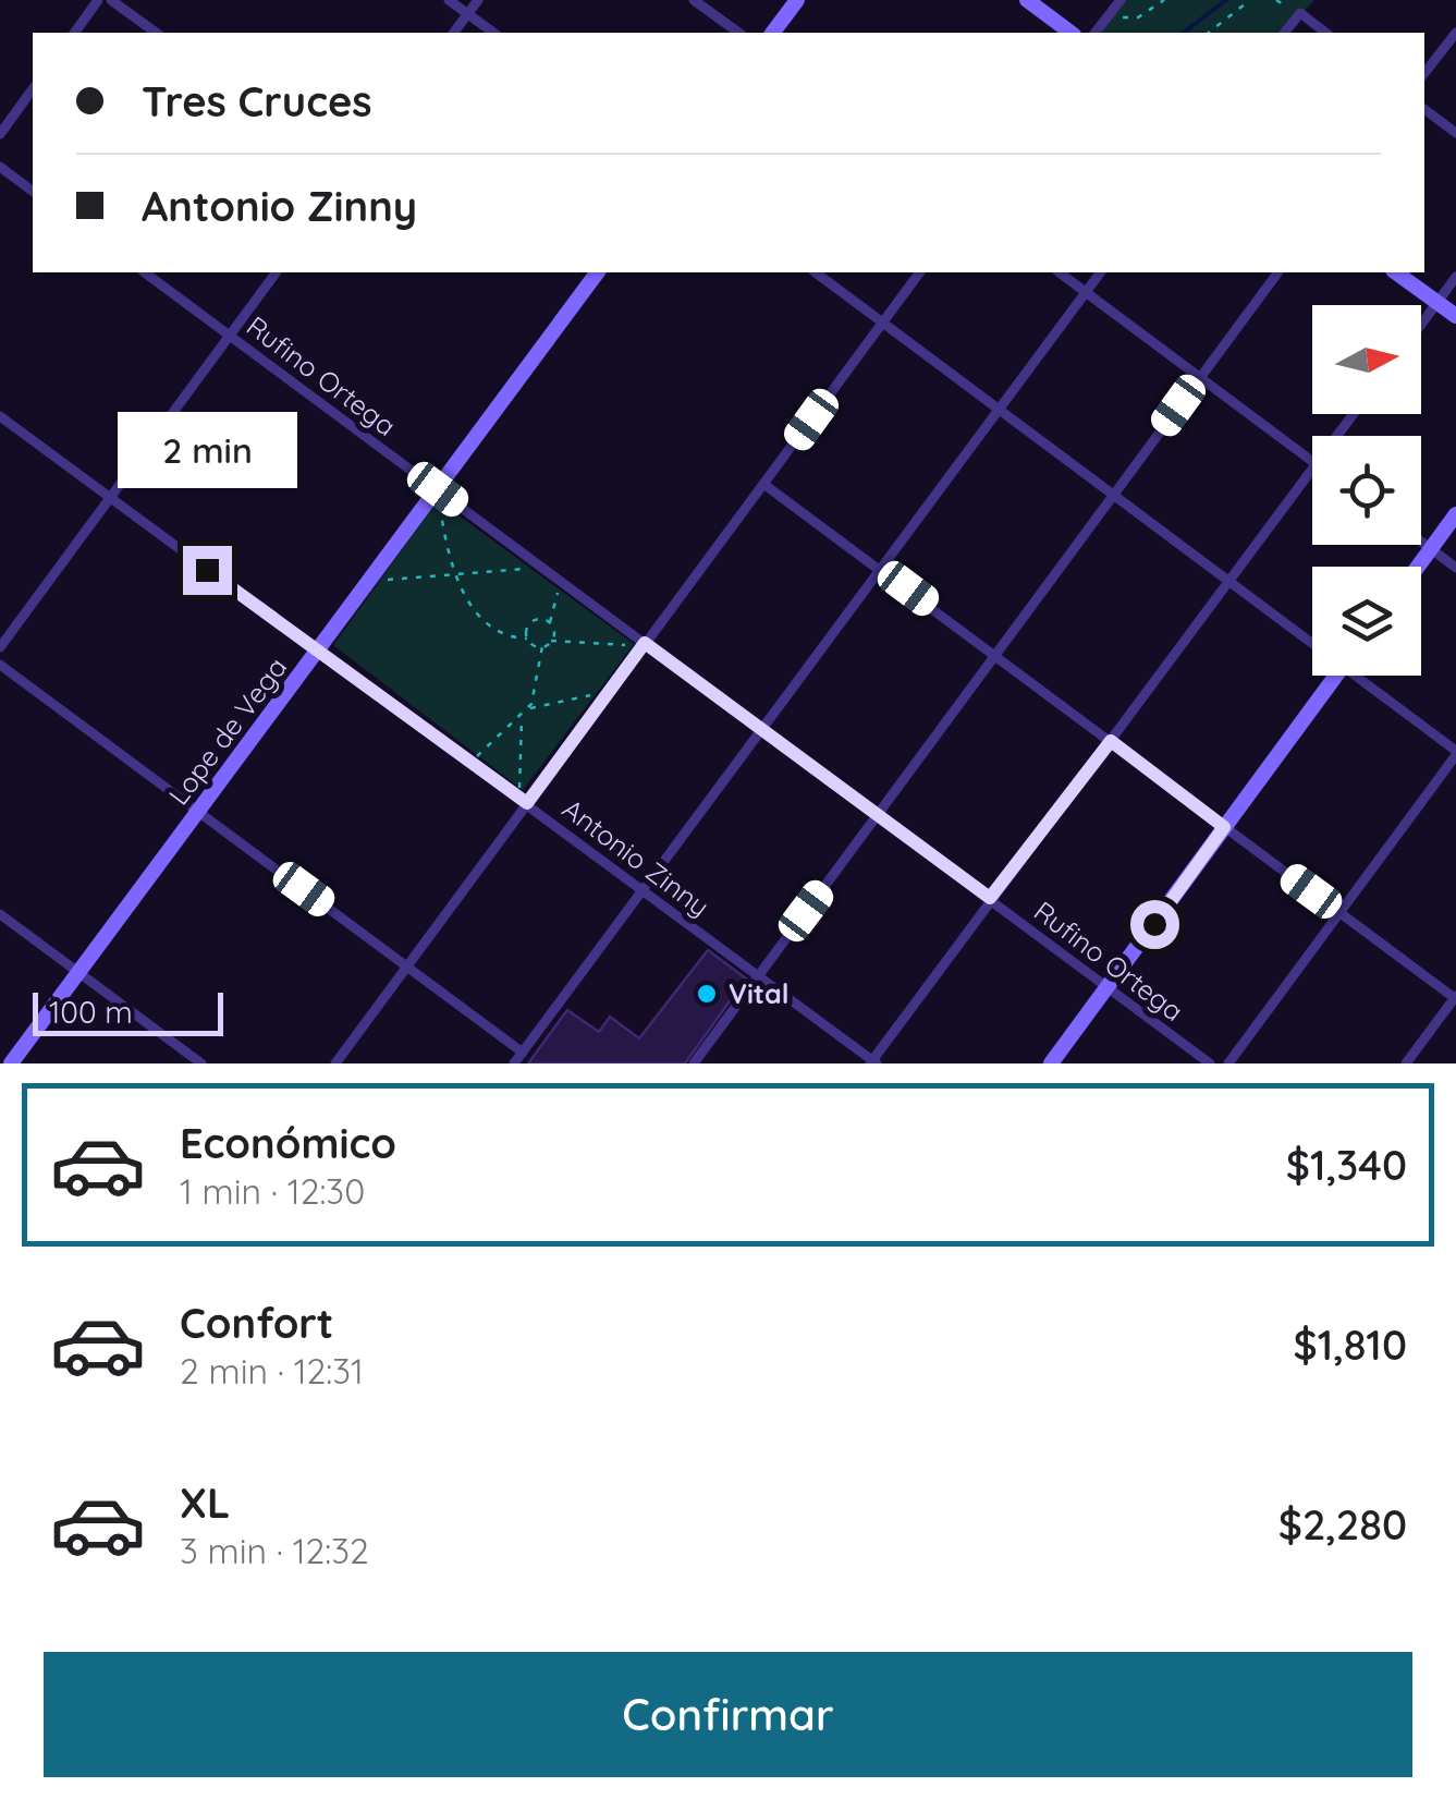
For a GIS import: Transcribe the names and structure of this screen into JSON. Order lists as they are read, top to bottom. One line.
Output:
{"streets":{"street":["Rufino Ortega","Lope de Vega","Antonio Zinny"]},"crossings":[["Rufino Ortega","Lope de Vega"],["Lope de Vega","Antonio Zinny"]],"places":["Vital"],"scale_bar":"100 m","north":"right","page":{"banner":["Tres Cruces","Antonio Zinny"],"bubble":"2 min","scale":"100 m","list":[{"name":"Económico","note":"1 min · 12:30","value":"$1,340"},{"name":"Confort","note":"2 min · 12:31","value":"$1,810"},{"name":"XL","note":"3 min · 12:32","value":"$2,280"}],"buttons":"Confirmar"}}
